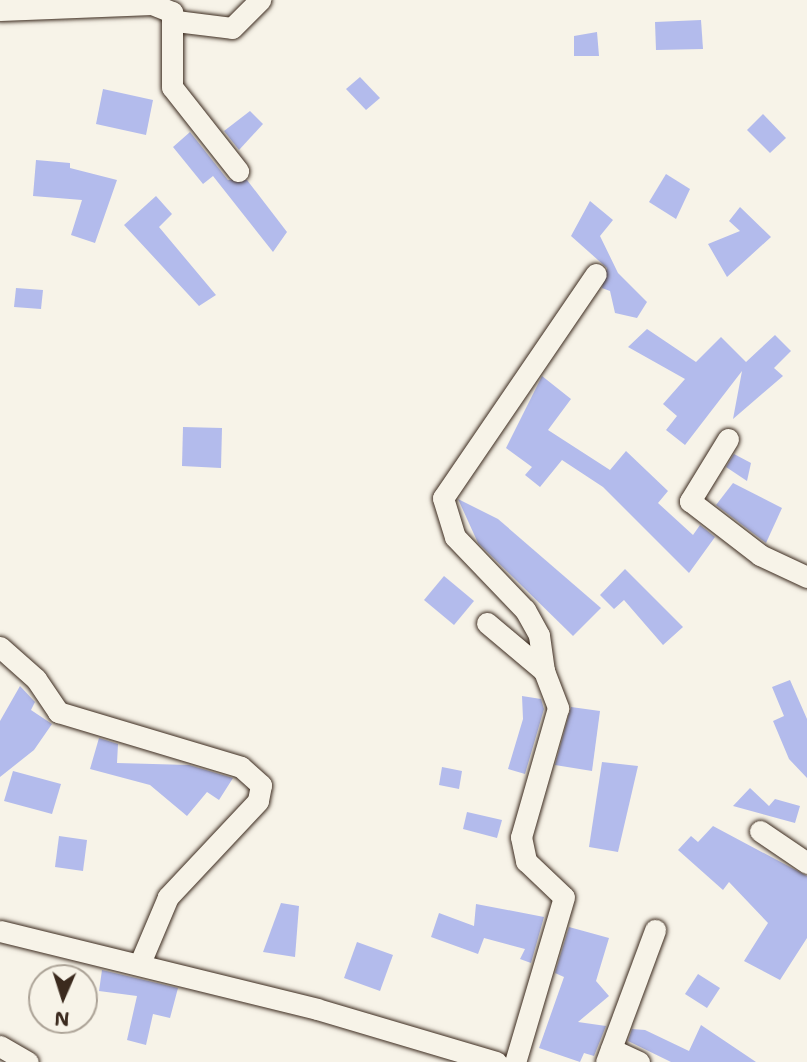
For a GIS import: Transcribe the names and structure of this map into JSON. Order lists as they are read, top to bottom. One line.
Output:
{"north":"bottom"}
